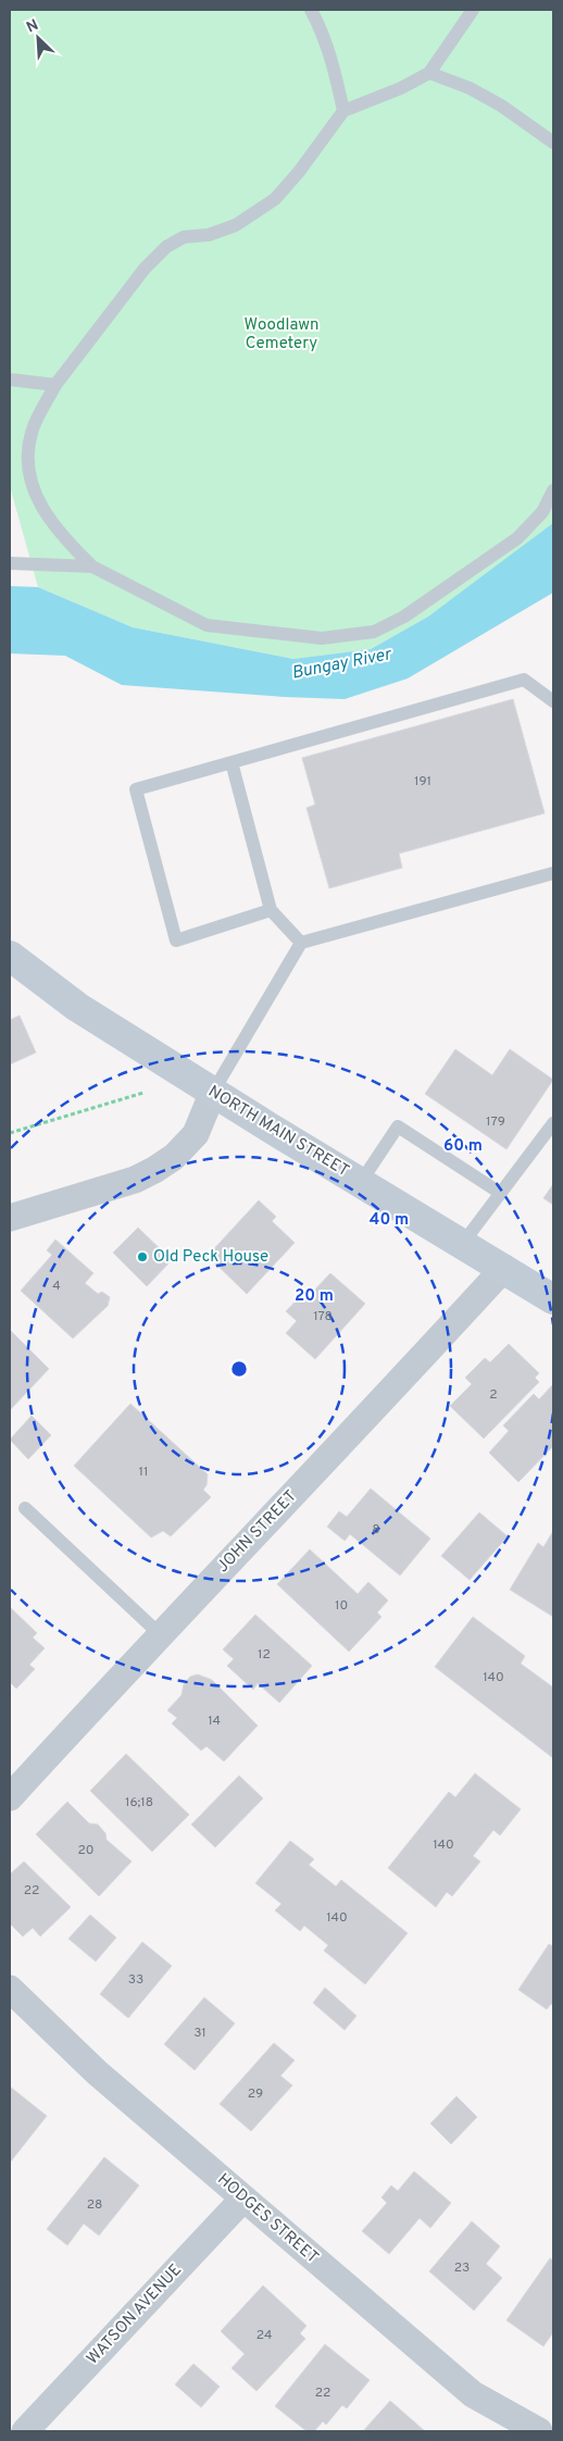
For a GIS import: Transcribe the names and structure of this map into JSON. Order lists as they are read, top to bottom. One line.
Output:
{"streets":{"main road":["NORTH MAIN STREET"],"street":["JOHN STREET","HODGES STREET","WATSON AVENUE"]},"crossings":[["NORTH MAIN STREET","JOHN STREET"],["HODGES STREET","WATSON AVENUE"]],"water":["Bungay River"],"parks":["Woodlawn Cemetery"],"places":["Old Peck House"],"house_numbers":["191","179","4","178","2","11","8","10","12","140","14","16;18","140","20","22","140","33","31","29","28","23","24","22"],"north":"top left","rings":["60 m","40 m","20 m"]}
